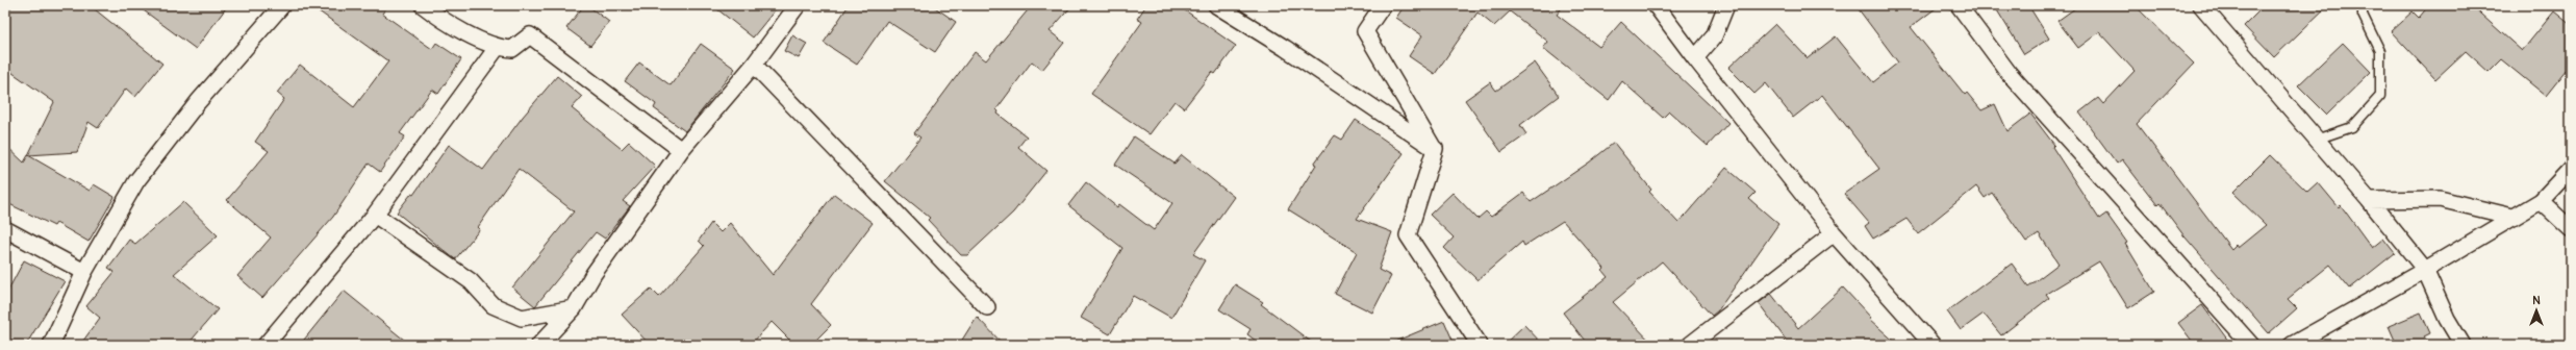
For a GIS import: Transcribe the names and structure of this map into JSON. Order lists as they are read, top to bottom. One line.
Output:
{"north":"top"}
